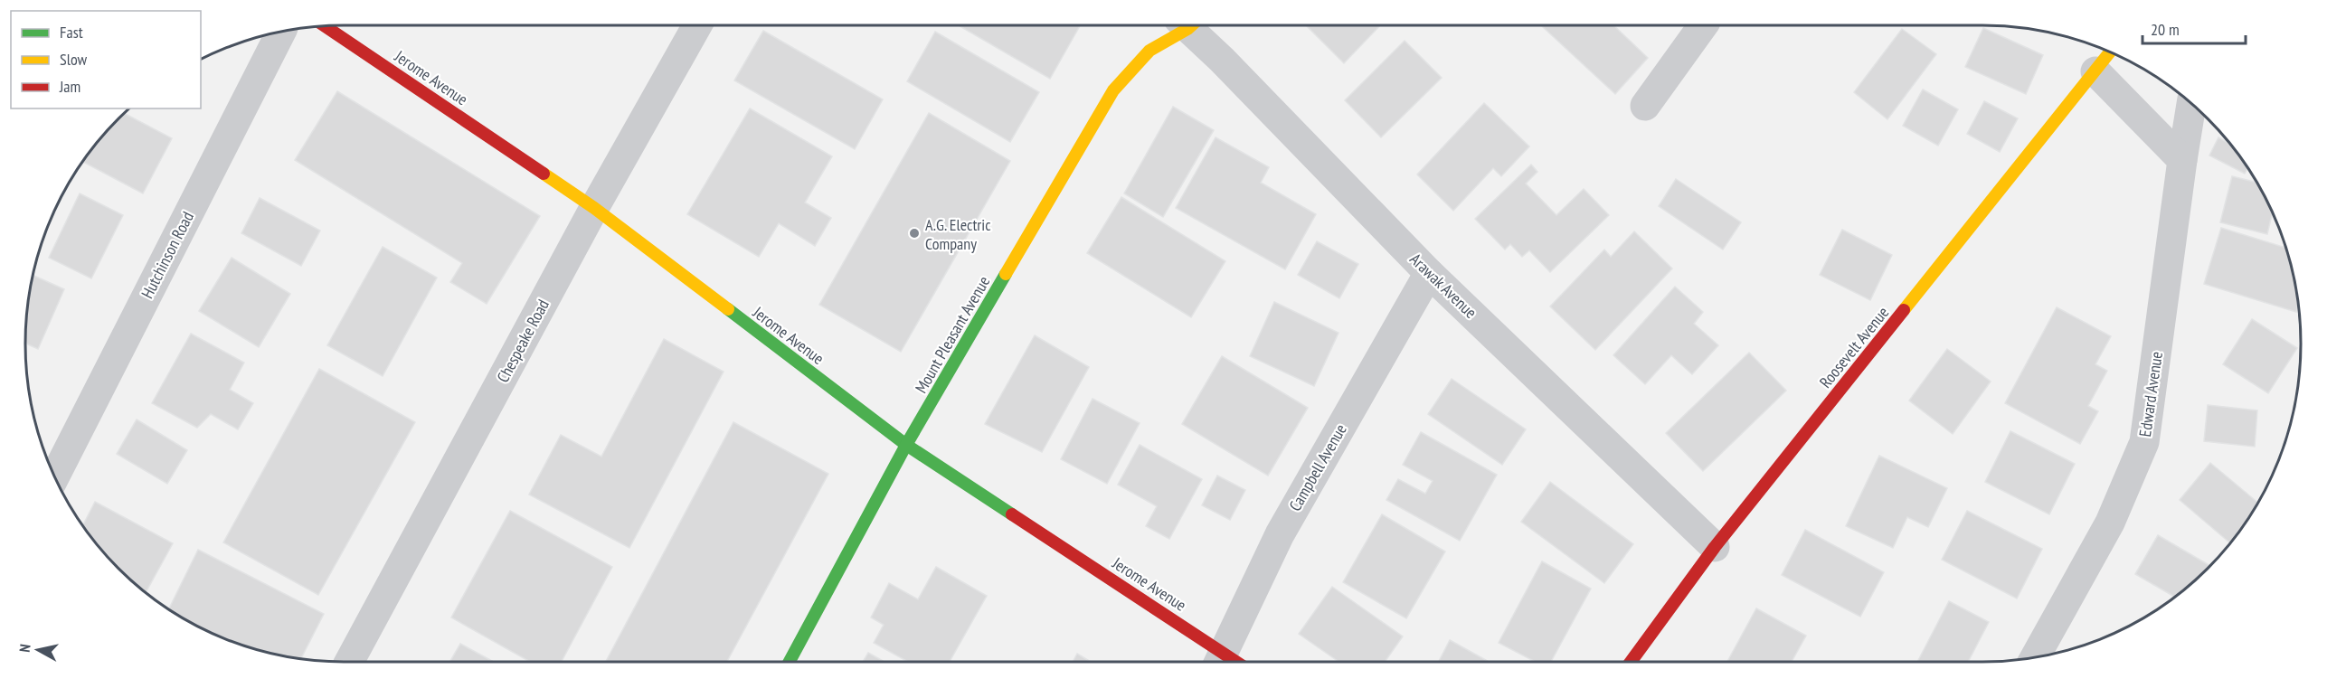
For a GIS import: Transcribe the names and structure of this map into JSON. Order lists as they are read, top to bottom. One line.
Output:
{"streets":{"street":["Jerome Avenue","Hutchinson Road","Arawak Avenue","Mount Pleasant Avenue","Chespeake Road","Roosevelt Avenue","Edward Avenue","Campbell Avenue"]},"crossings":[["Jerome Avenue","Mount Pleasant Avenue"],["Jerome Avenue","Chespeake Road"],["Arawak Avenue","Roosevelt Avenue"],["Arawak Avenue","Campbell Avenue"]],"places":["A.G. Electric Company"],"legend":["Fast","Slow","Jam"],"scale_bar":"20 m","north":"left"}
